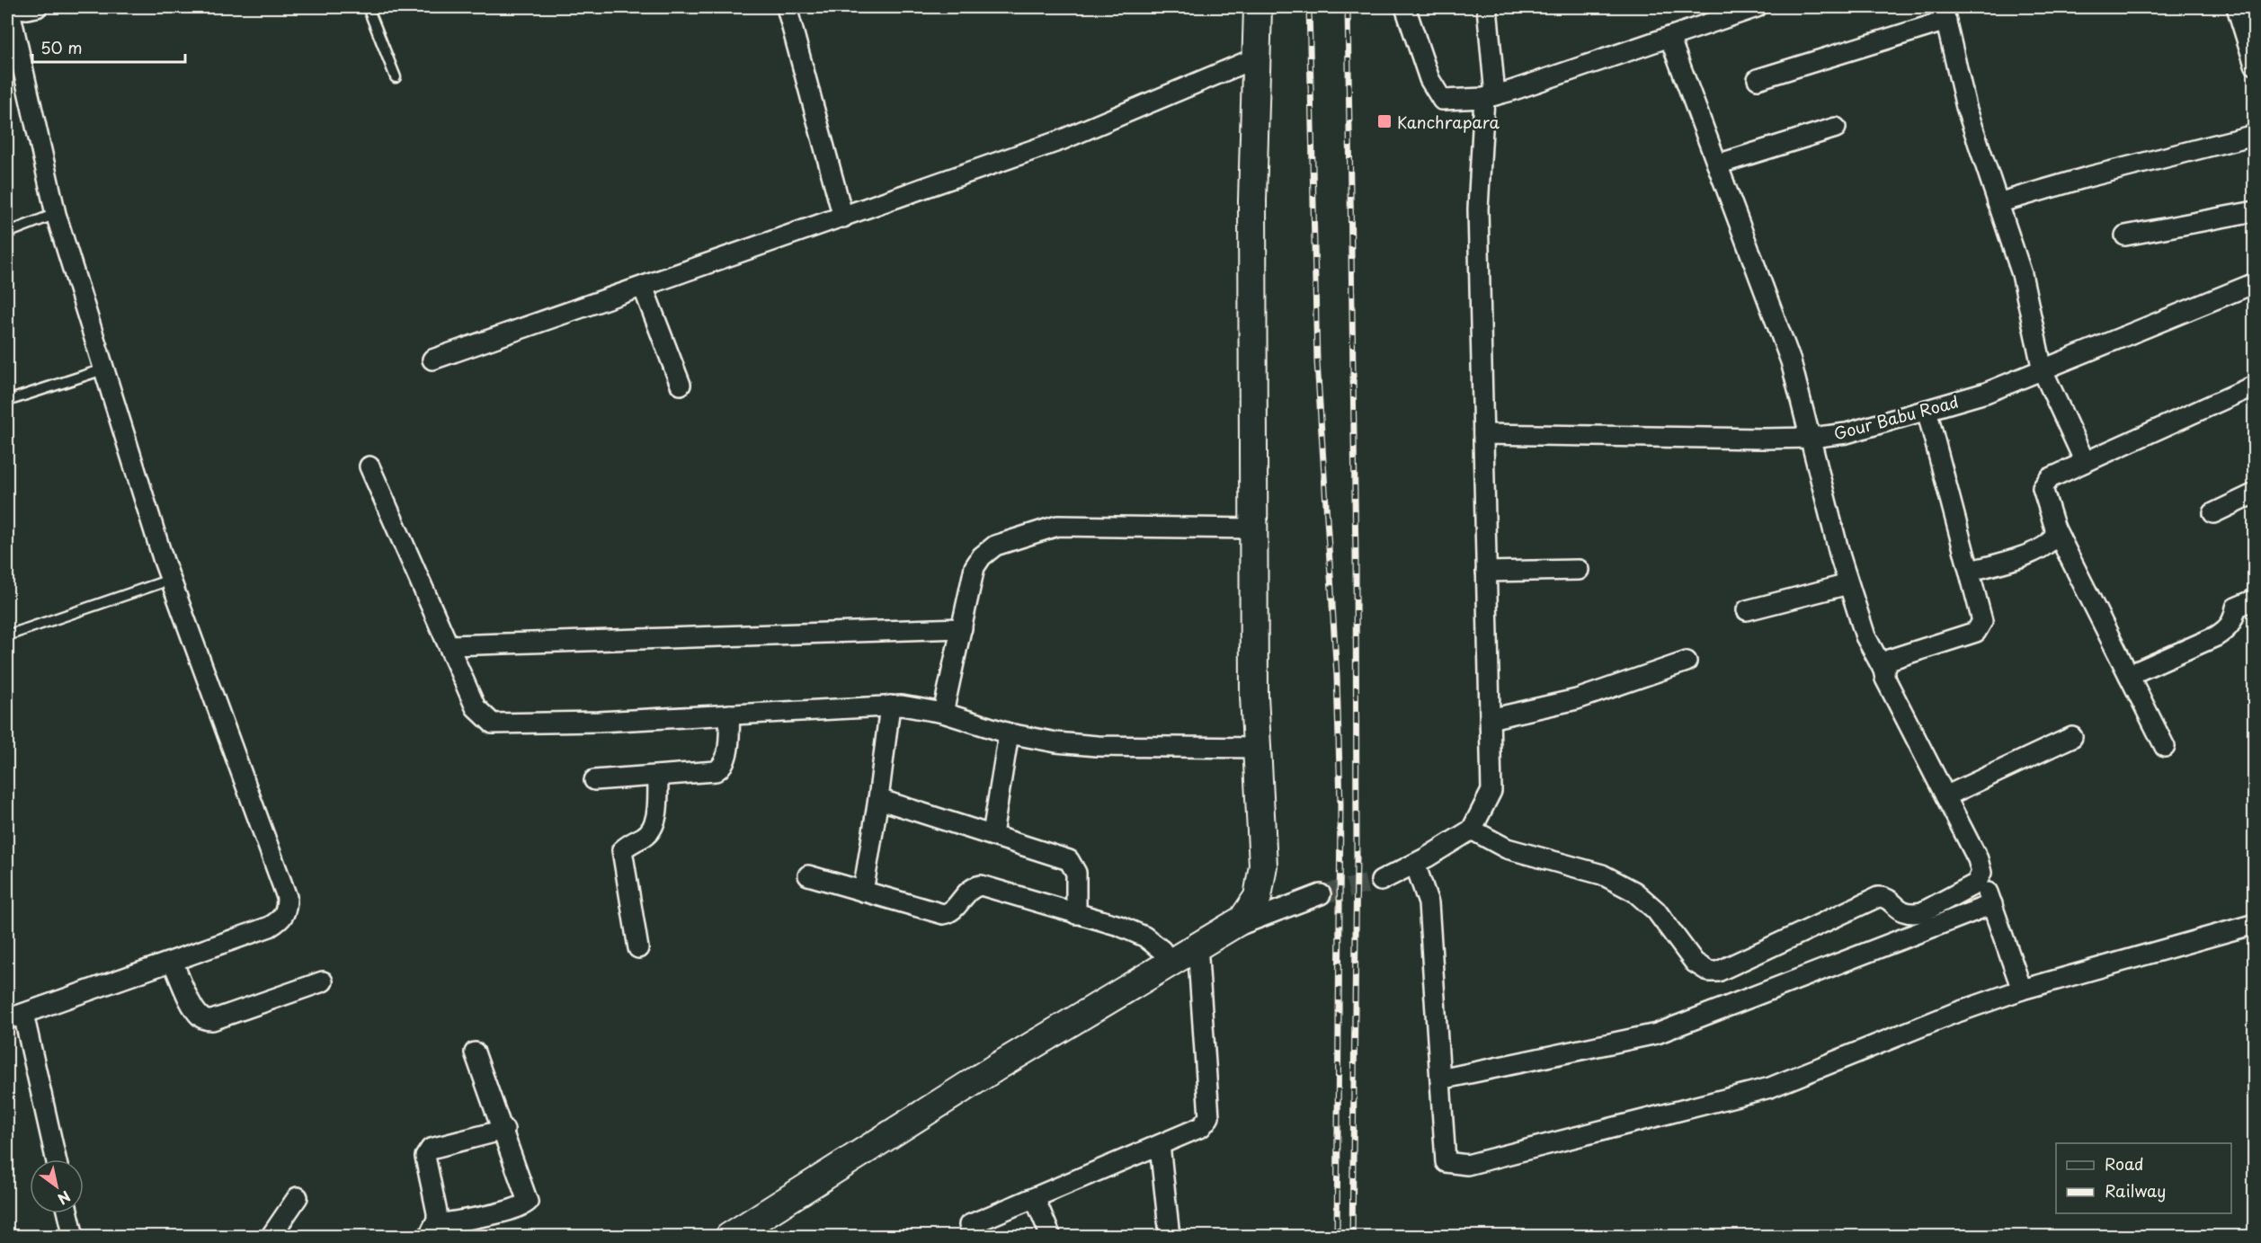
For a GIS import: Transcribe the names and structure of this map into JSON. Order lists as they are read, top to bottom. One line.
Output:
{"streets":{"street":["Gour Babu Road"]},"places":{"transit":["Kanchrapara"]},"legend":["Road","Railway"],"scale_bar":"50 m","north":"bottom right"}
